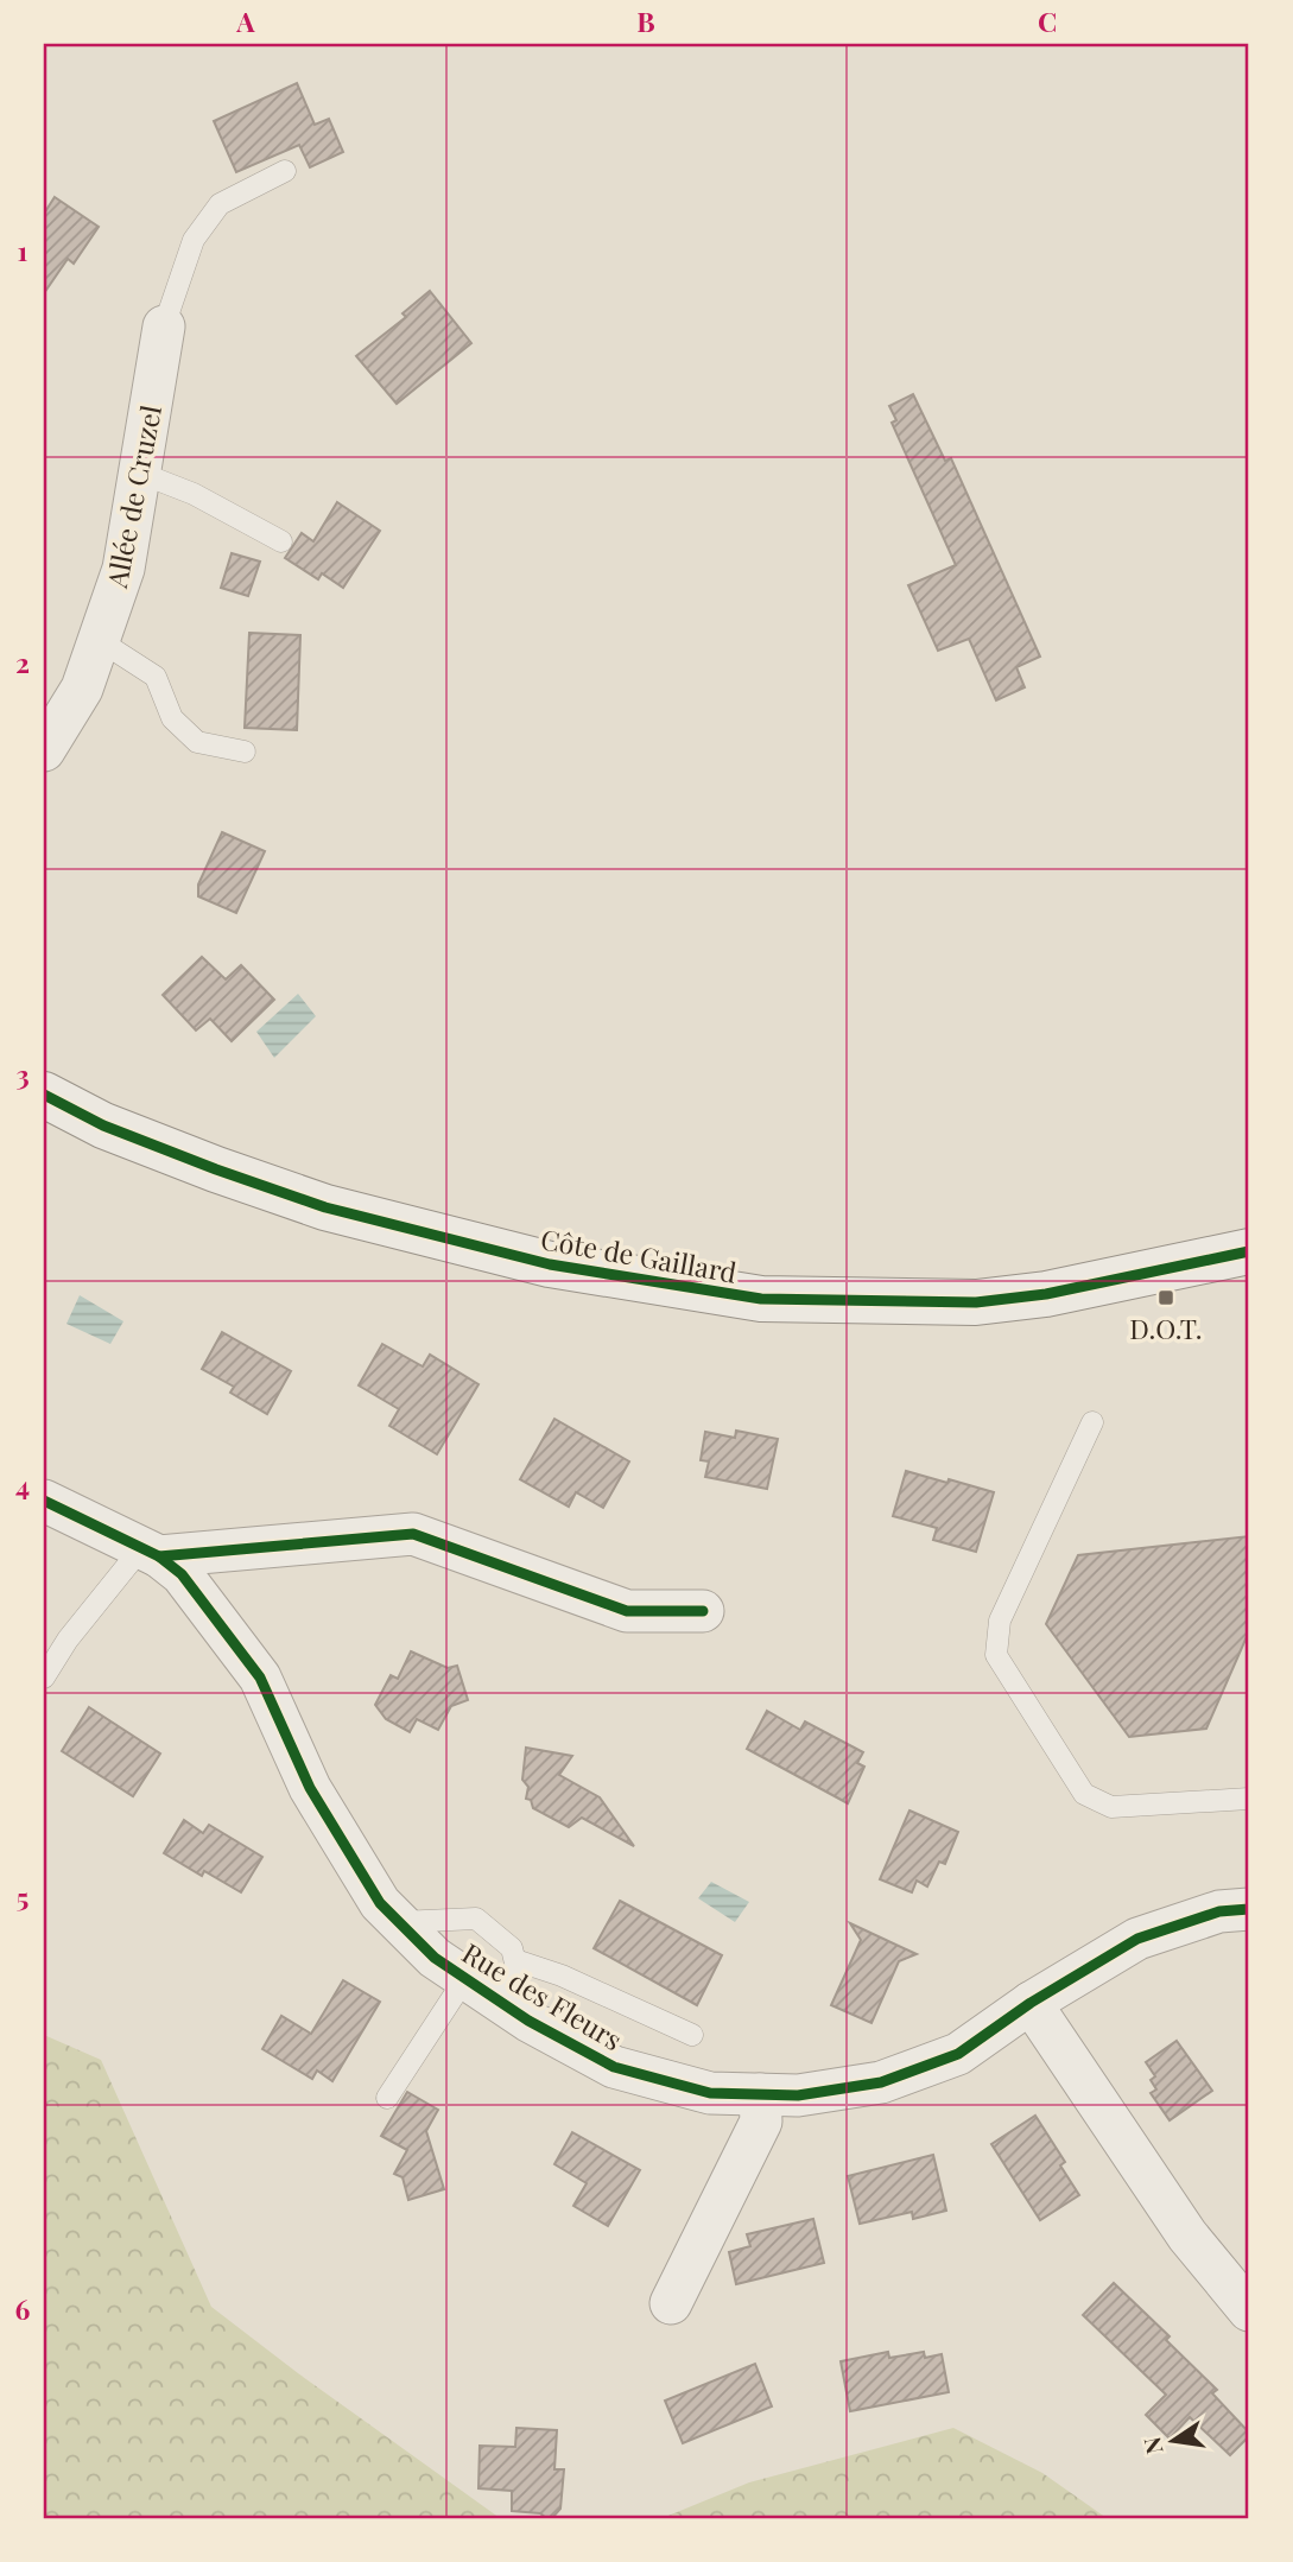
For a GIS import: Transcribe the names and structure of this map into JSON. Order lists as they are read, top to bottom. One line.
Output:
{"streets":{"street":["Allée de Cruzel","Côte de Gaillard","Rue des Fleurs"]},"places":{"transit":["D.O.T."]},"north":"left","grid":{"columns":["A","B","C"],"rows":["1","2","3","4","5","6"]}}
